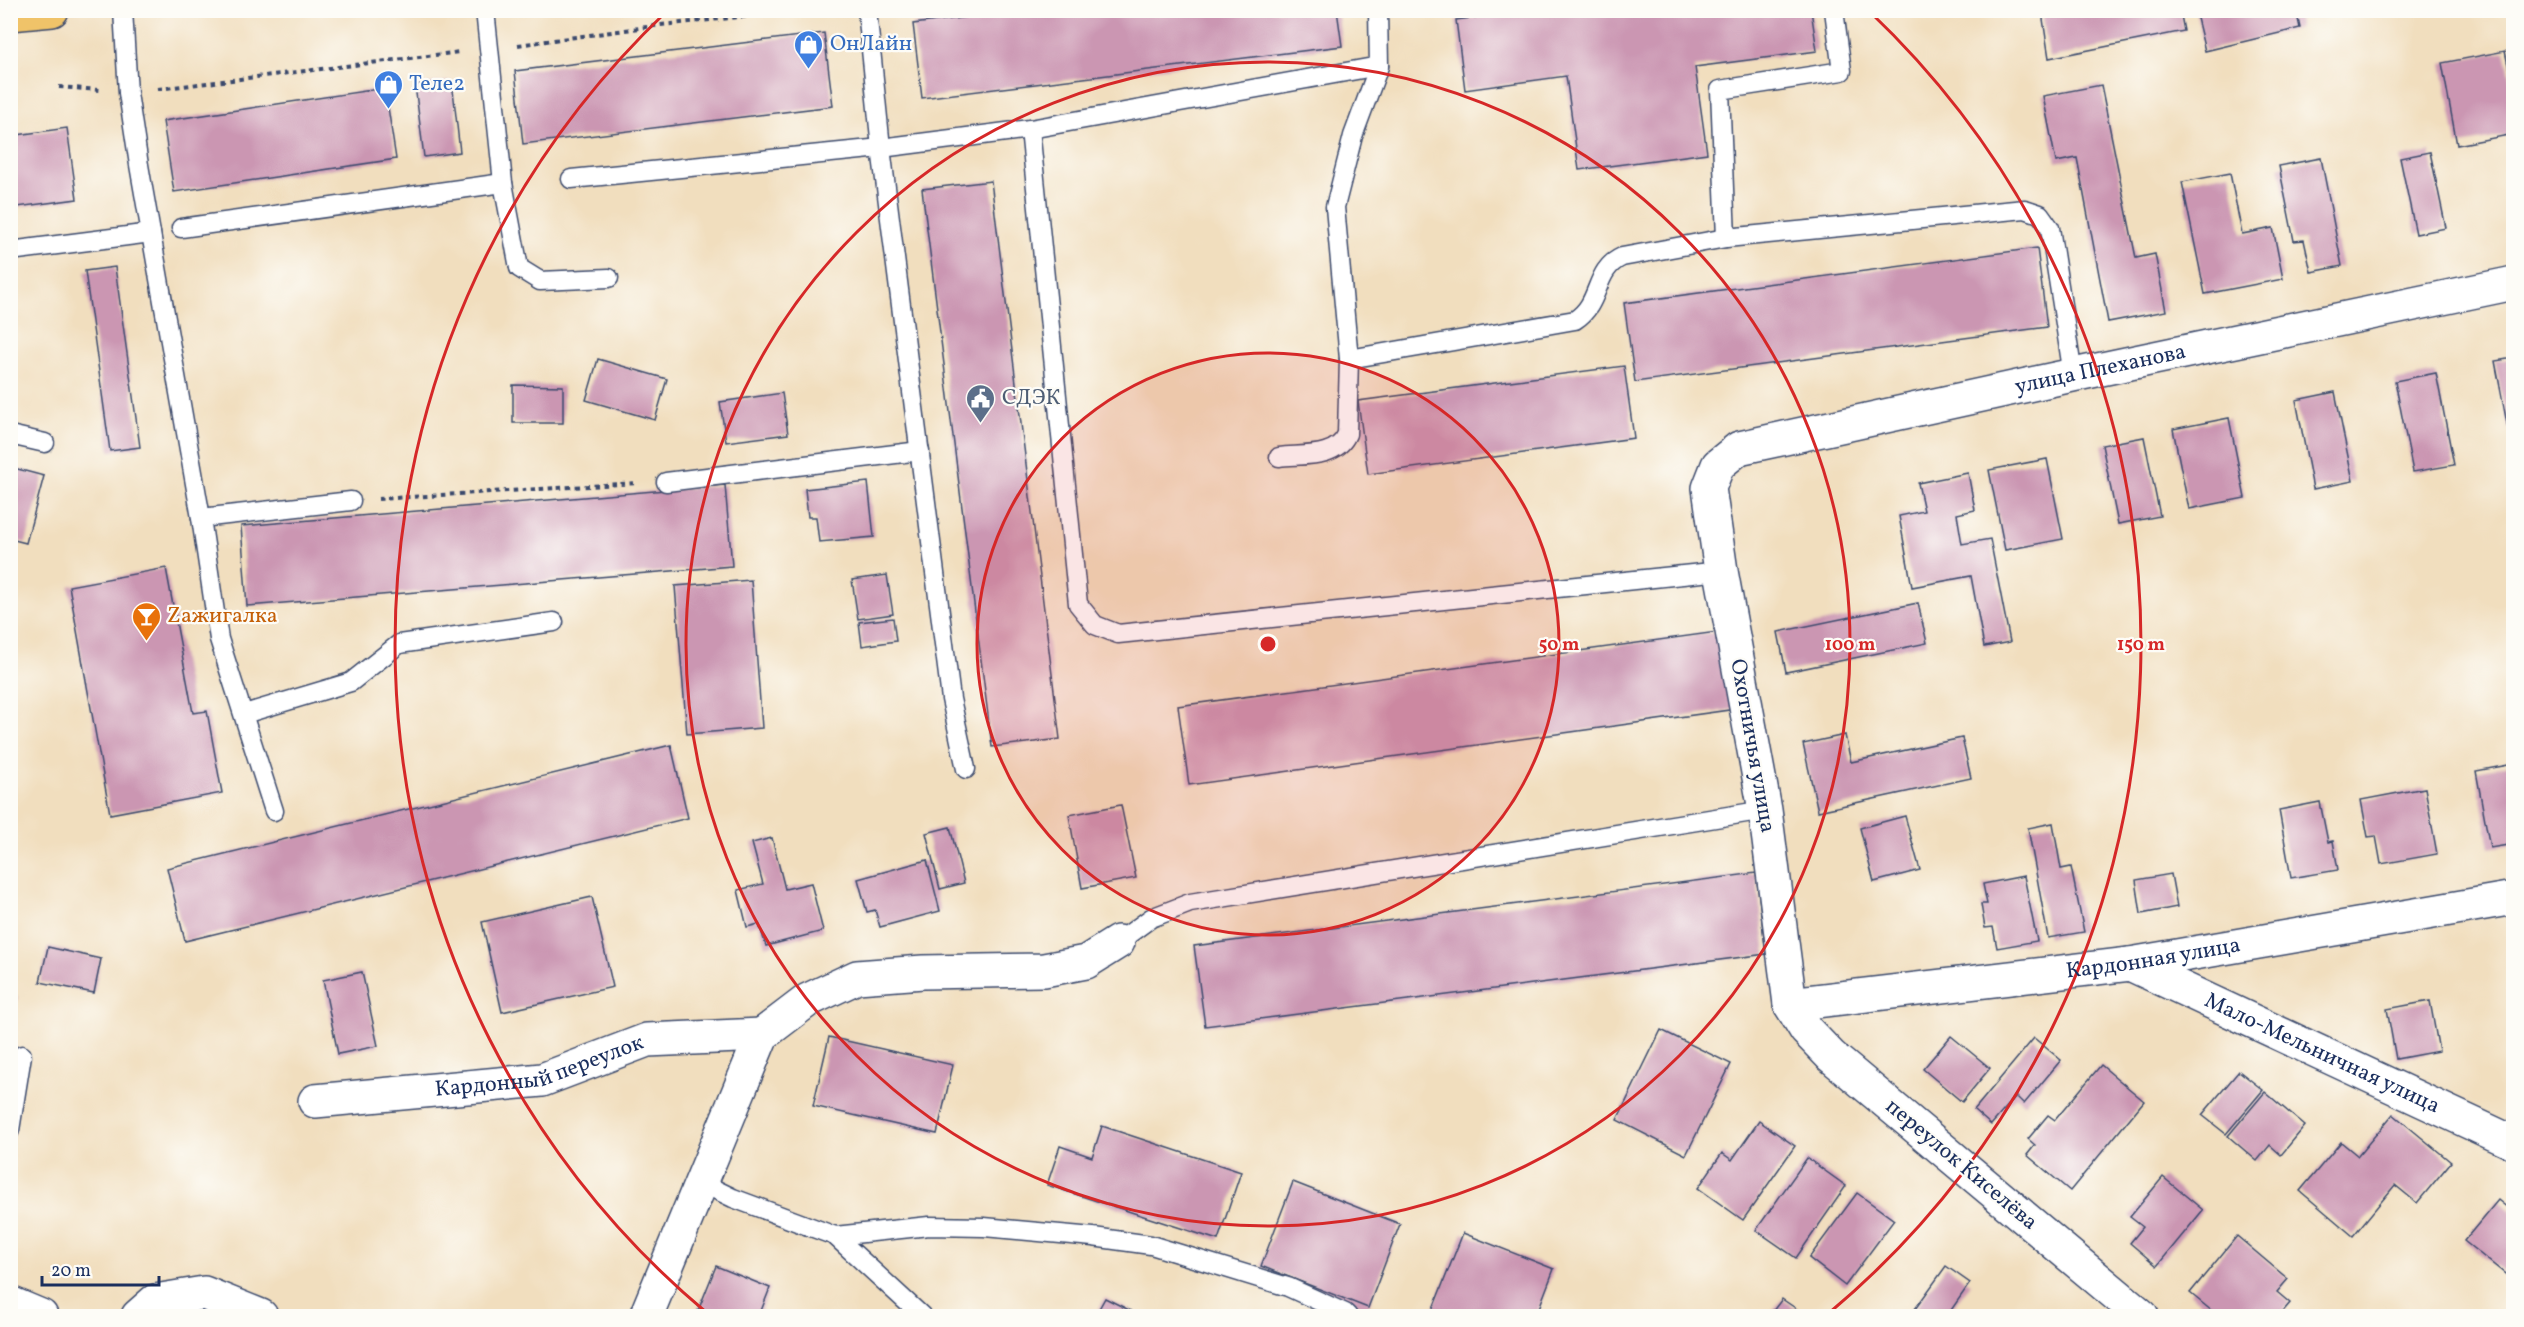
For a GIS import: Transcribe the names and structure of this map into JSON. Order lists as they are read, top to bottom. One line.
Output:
{"streets":{"street":["улица Плеханова","Охотничья улица","Кардонная улица","Мало-Мельничная улица","Кардонный переулок","переулок Киселёва"]},"crossings":[["улица Плеханова","Охотничья улица"],["Охотничья улица","Кардонная улица"],["Охотничья улица","переулок Киселёва"],["Кардонная улица","Мало-Мельничная улица"],["Кардонная улица","переулок Киселёва"]],"places":{"shop":["ОнЛайн","Теле2"],"public building":["СДЭК"],"bar":["Zажигалка"]},"scale_bar":"20 m","rings":["50 m","100 m","150 m"]}
